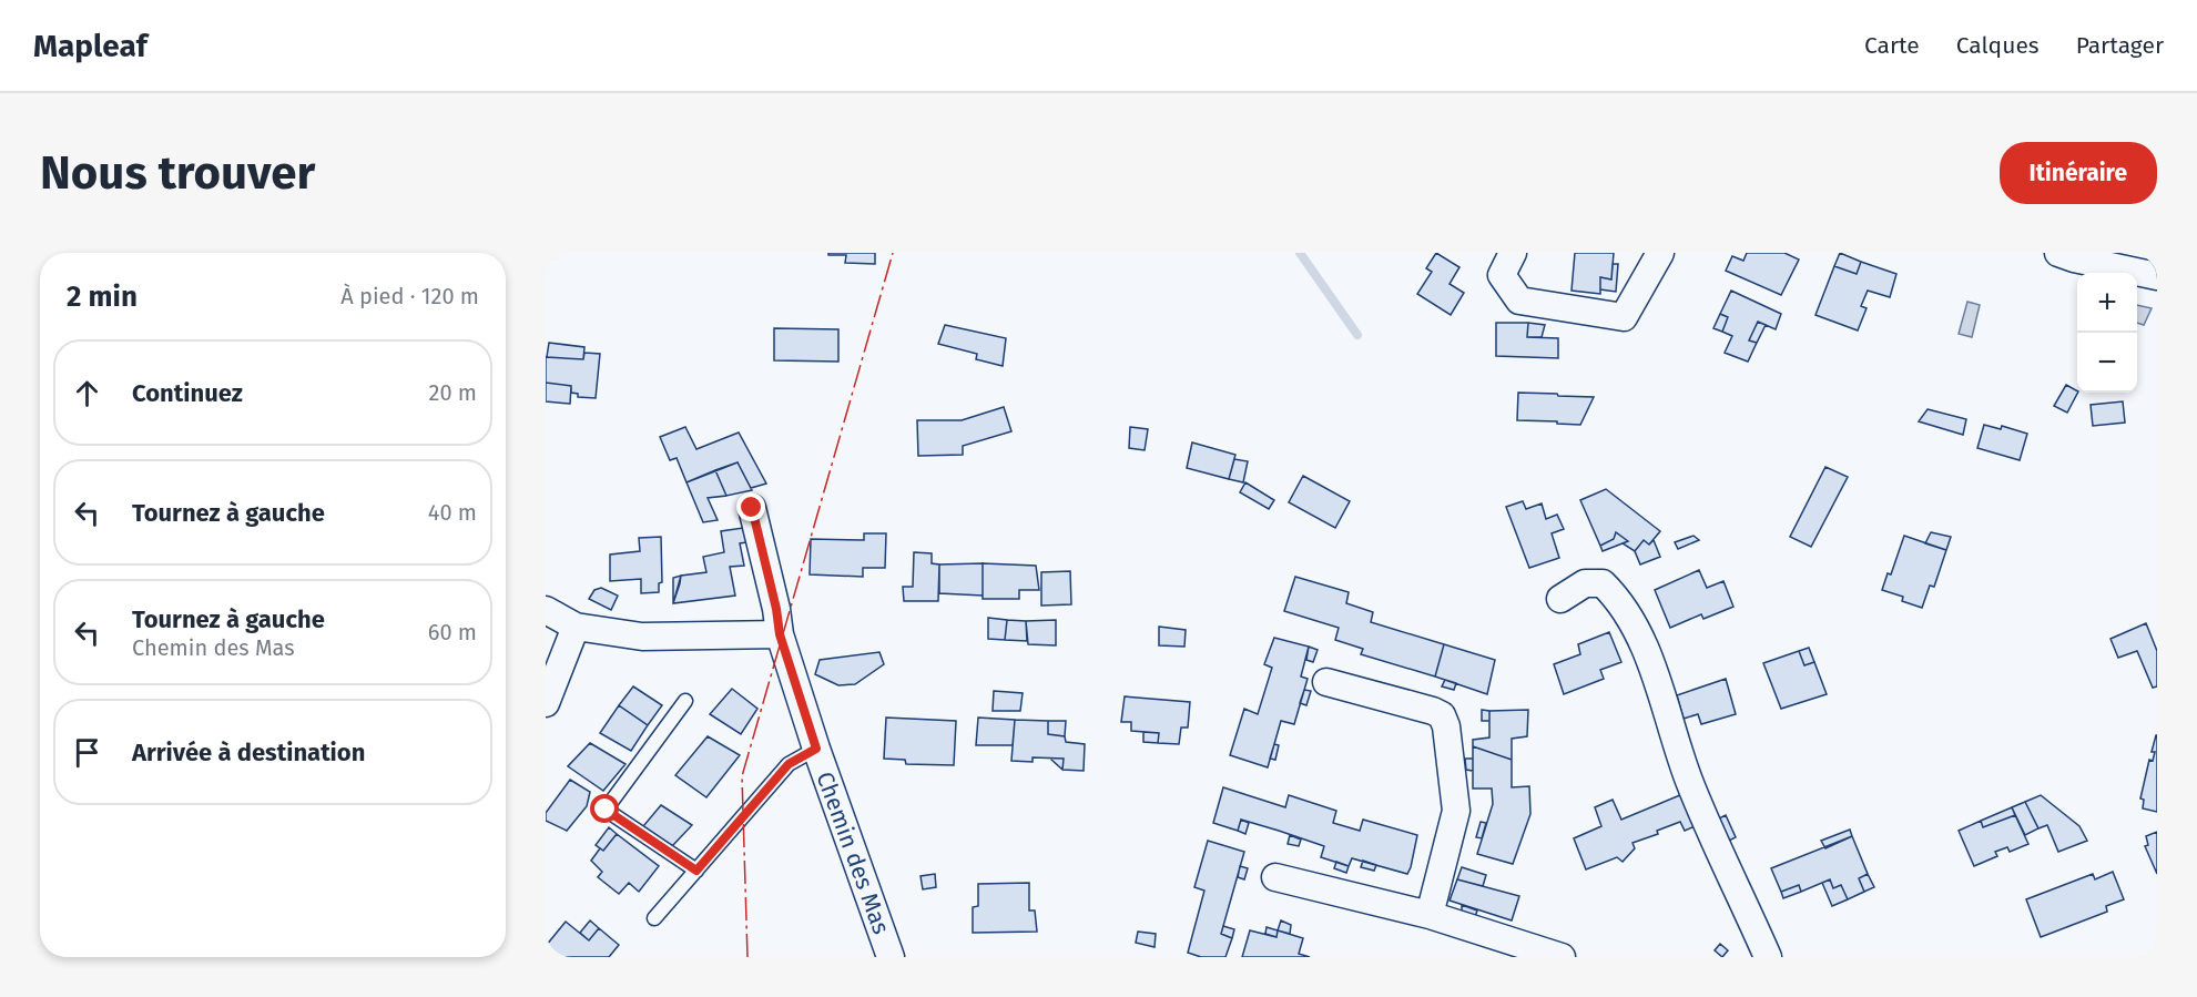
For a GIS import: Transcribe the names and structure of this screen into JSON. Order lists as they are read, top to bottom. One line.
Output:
{"streets":{"street":["Chemin des Mas"]},"page":{"header":"Mapleaf","nav":["Carte","Calques","Partager"],"buttons":"Itinéraire","title":"Nous trouver","heading":["2 min","À pied · 120 m"],"map_buttons":["+","−"],"list":[["Continuez","20 m"],["Tournez à gauche","40 m"],["Tournez à gauche","Chemin des Mas","60 m"],"Arrivée à destination"]}}
